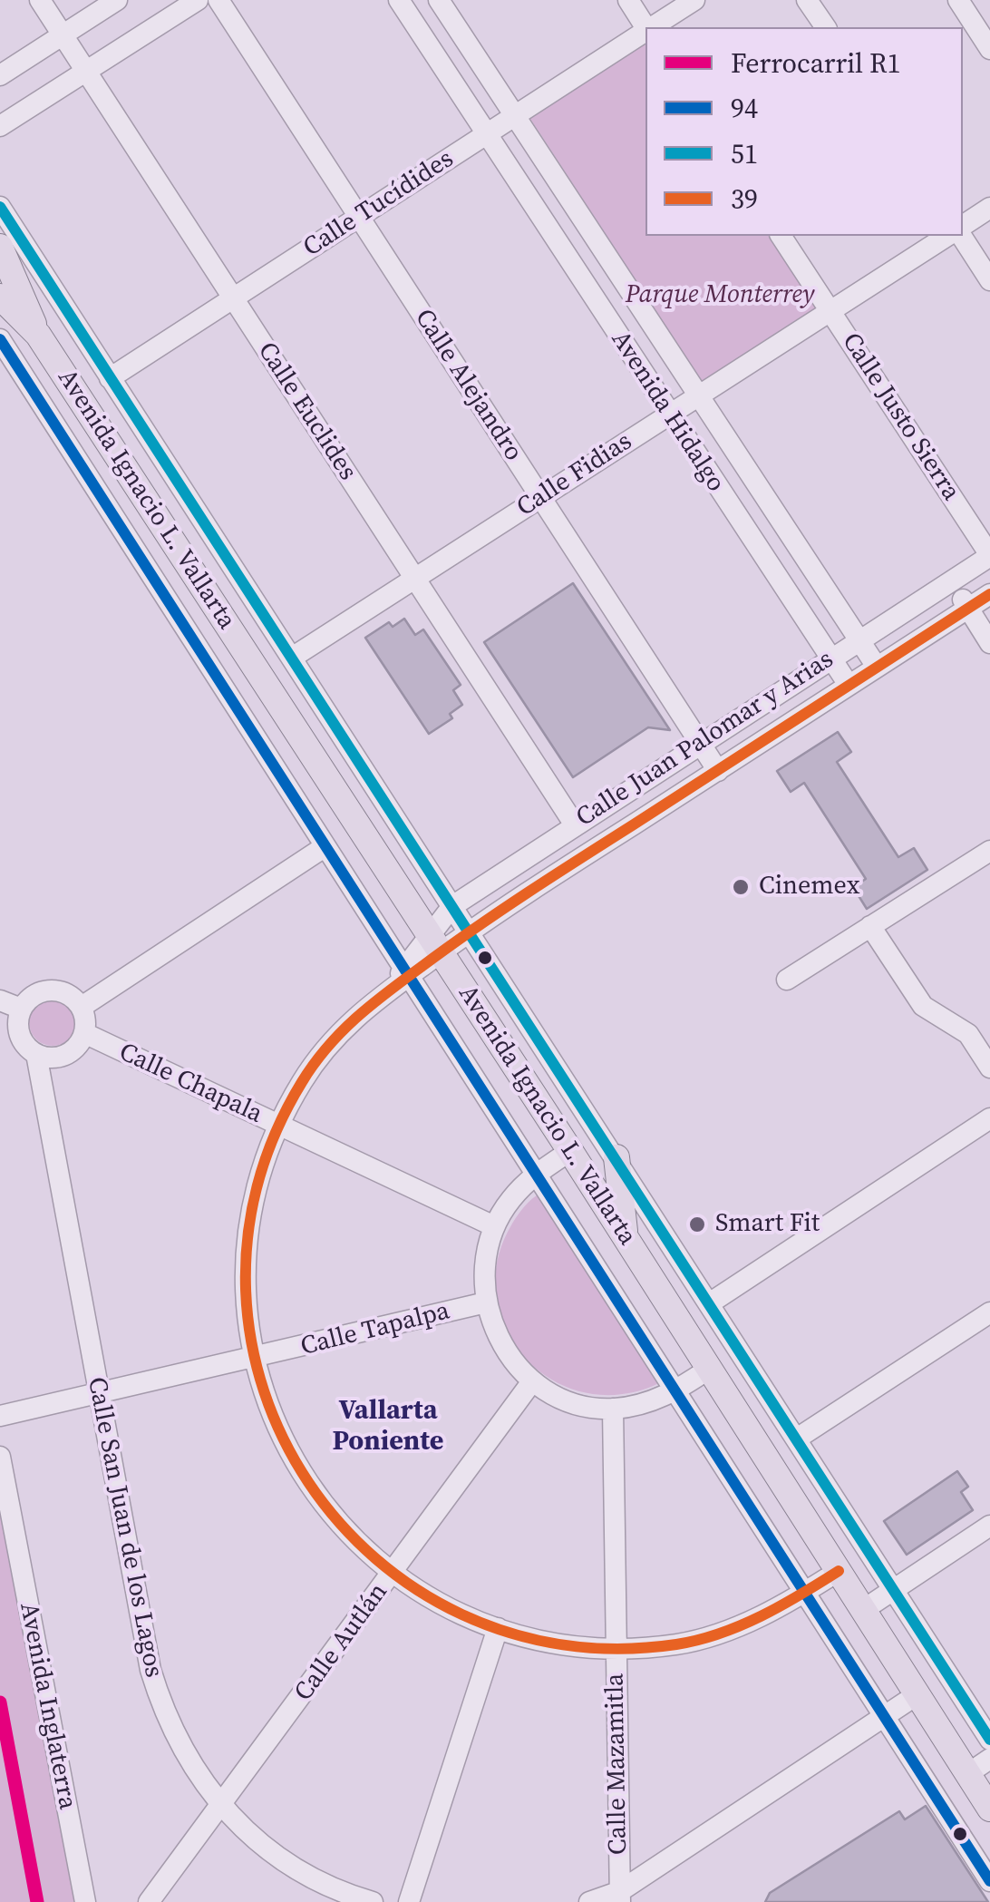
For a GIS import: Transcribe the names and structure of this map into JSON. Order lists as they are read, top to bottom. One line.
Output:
{"streets":{"main road":["Avenida Ignacio L. Vallarta"],"street":["Calle Tucídides","Calle Alejandro","Calle Euclides","Avenida Hidalgo","Calle Justo Sierra","Calle Fidias","Calle Juan Palomar y Arias","Calle Chapala","Calle Tapalpa","Calle San Juan de los Lagos","Calle Autlán","Avenida Inglaterra","Calle Mazamitla"]},"crossings":[["Calle Tucídides","Calle Alejandro"],["Calle Tucídides","Calle Euclides"],["Calle Tucídides","Avenida Hidalgo"],["Calle Tucídides","Avenida Ignacio L. Vallarta"],["Calle Alejandro","Calle Fidias"],["Calle Alejandro","Calle Juan Palomar y Arias"],["Calle Euclides","Calle Fidias"],["Calle Euclides","Calle Juan Palomar y Arias"],["Avenida Hidalgo","Calle Fidias"],["Avenida Hidalgo","Calle Juan Palomar y Arias"],["Calle Justo Sierra","Calle Fidias"],["Calle Justo Sierra","Calle Juan Palomar y Arias"],["Calle Fidias","Avenida Ignacio L. Vallarta"],["Avenida Ignacio L. Vallarta","Calle Juan Palomar y Arias"],["Calle Chapala","Calle San Juan de los Lagos"],["Calle Tapalpa","Calle San Juan de los Lagos"],["Calle San Juan de los Lagos","Calle Autlán"]],"districts":["Vallarta Poniente"],"parks":["Parque Monterrey"],"places":["Cinemex","Smart Fit"],"lines":["transit line 51","transit line 94","transit line 39","rail line R1"],"legend":["Ferrocarril R1","94","51","39"]}
